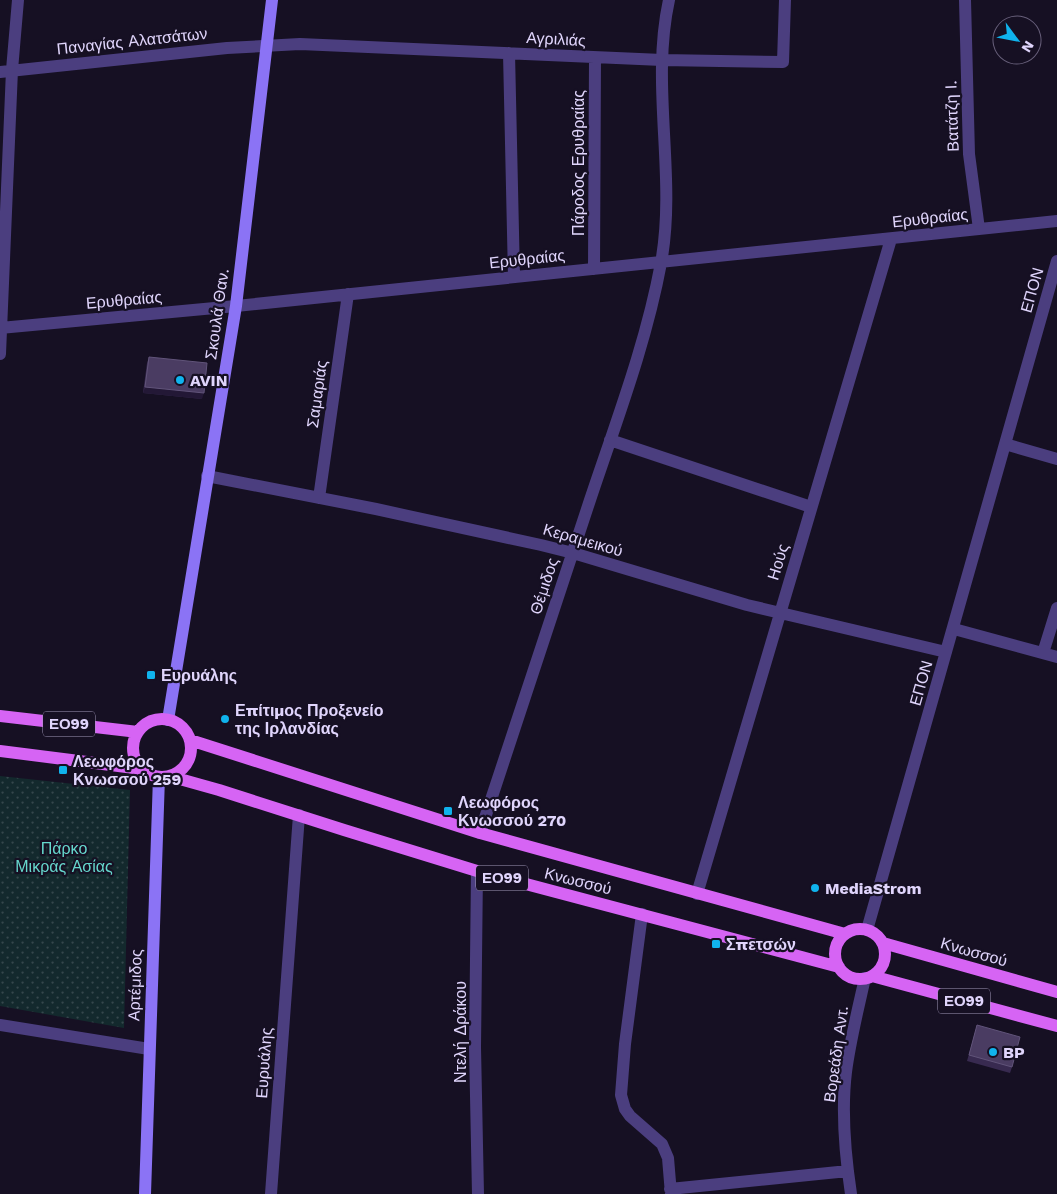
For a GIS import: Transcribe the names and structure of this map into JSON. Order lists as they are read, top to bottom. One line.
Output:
{"streets":{"main road":["ΕΟ99","Κνωσσού"],"street":["Αγριλιάς","Παναγίας Αλατσάτων","Βατάτζη Ι.","Πάροδος Ερυθραίας","Ερυθραίας","ΕΠΟΝ","Σκουλά Θαν.","Σαμαριάς","Κεραμεικού","Ηούς","Θέμιδος","Αρτέμιδος","Ντελή Δράκου","Βορεάδη Αντ.","Ευρυάλης"]},"crossings":[["Αγριλιάς","Παναγίας Αλατσάτων"],["Αγριλιάς","Πάροδος Ερυθραίας"],["Αγριλιάς","Σκουλά Θαν."],["Αγριλιάς","Θέμιδος"],["Παναγίας Αλατσάτων","Σκουλά Θαν."],["Βατάτζη Ι.","Ερυθραίας"],["Πάροδος Ερυθραίας","Ερυθραίας"],["Ερυθραίας","Σκουλά Θαν."],["Ερυθραίας","Σαμαριάς"],["Ερυθραίας","Ηούς"],["Ερυθραίας","Θέμιδος"],["ΕΠΟΝ","Κεραμεικού"],["ΕΠΟΝ","ΕΟ99"],["ΕΠΟΝ","Κνωσσού"],["ΕΠΟΝ","Βορεάδη Αντ."],["Σκουλά Θαν.","Κεραμεικού"],["Σκουλά Θαν.","ΕΟ99"],["Σκουλά Θαν.","Κνωσσού"],["Σκουλά Θαν.","Αρτέμιδος"],["Σαμαριάς","Κεραμεικού"],["Κεραμεικού","Ηούς"],["Κεραμεικού","Θέμιδος"],["Ηούς","Κνωσσού"],["Θέμιδος","Κνωσσού"],["ΕΟ99","Κνωσσού"],["ΕΟ99","Αρτέμιδος"],["ΕΟ99","Βορεάδη Αντ."],["Κνωσσού","Αρτέμιδος"],["Κνωσσού","Ντελή Δράκου"],["Κνωσσού","Βορεάδη Αντ."],["Κνωσσού","Ευρυάλης"]],"parks":["Πάρκο Μικράς Ασίας"],"places":{"other":["AVIN","Επίτιμος Προξενείο της Ιρλανδίας","MediaStrom","BP"],"transit":["Ευρυάλης","Λεωφόρος Κνωσσού 259","Λεωφόρος Κνωσσού 270","Σπετσών"]},"north":"bottom right"}
